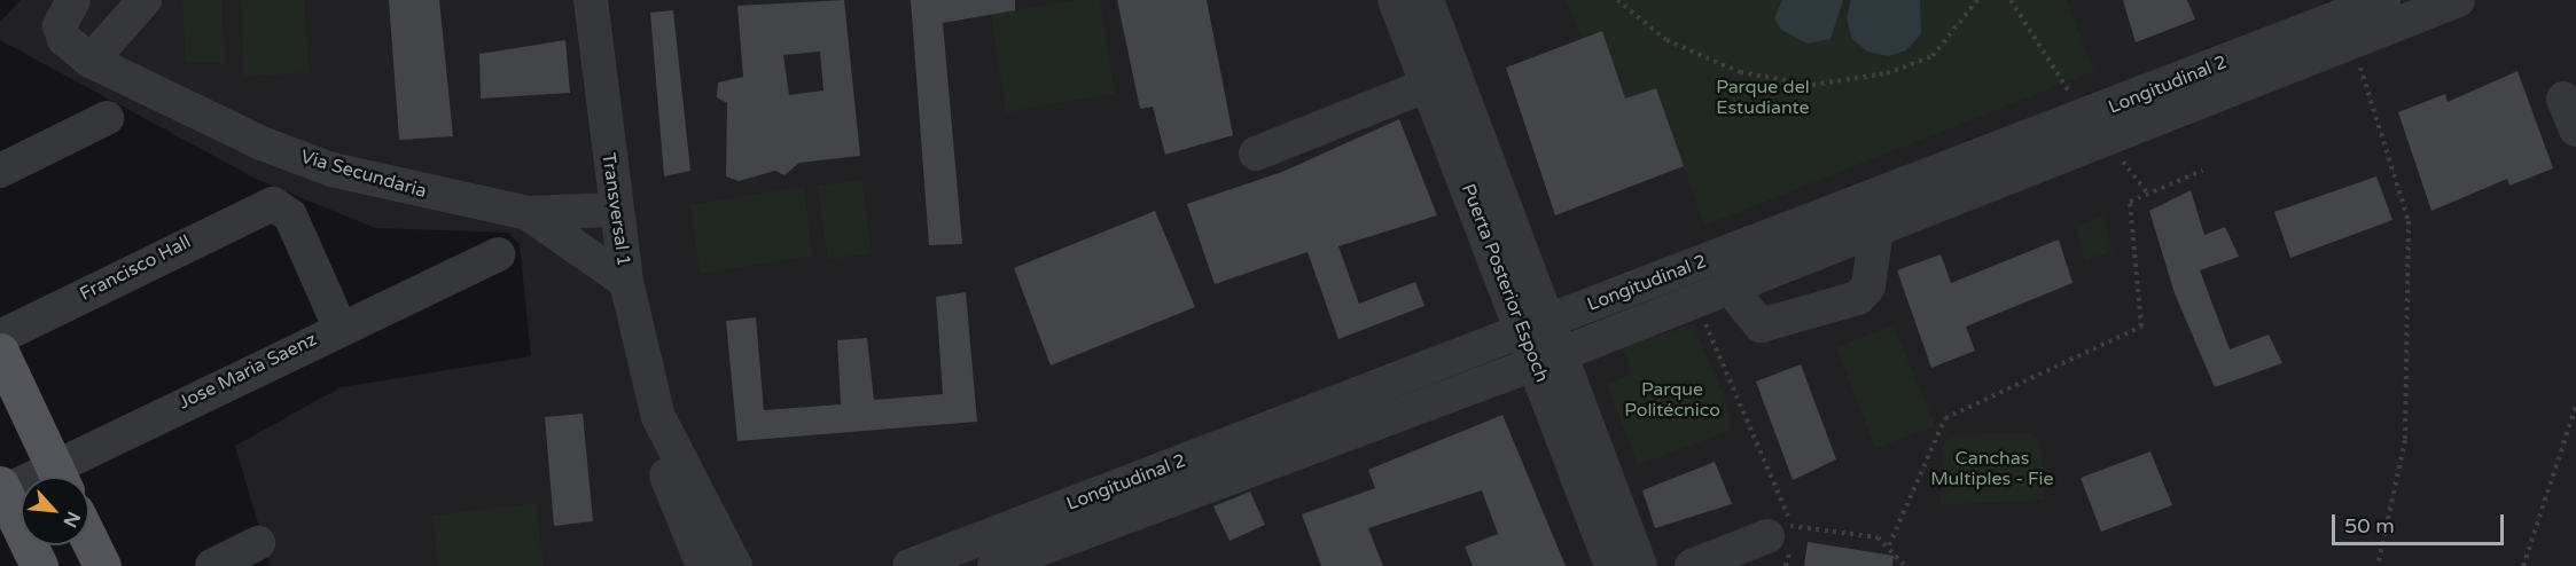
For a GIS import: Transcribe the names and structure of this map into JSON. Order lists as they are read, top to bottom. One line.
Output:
{"streets":{"street":["Longitudinal 2","Via Secundaria","Transversal 1","Francisco Hall","Puerta Posterior Espoch","Jose Maria Saenz"]},"crossings":[["Longitudinal 2","Puerta Posterior Espoch"],["Via Secundaria","Transversal 1"],["Francisco Hall","Jose Maria Saenz"]],"parks":["Parque del Estudiante","Parque Politécnico","Canchas Multiples - Fie"],"scale_bar":"50 m","north":"bottom right"}
